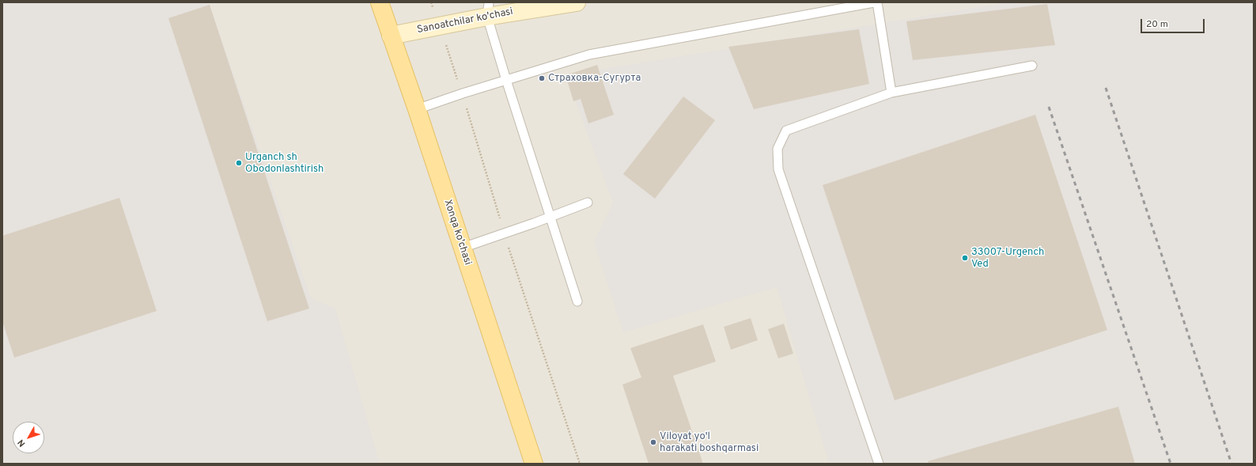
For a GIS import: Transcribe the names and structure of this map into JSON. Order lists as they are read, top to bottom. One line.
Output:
{"streets":{"main road":["Sanoatchilar ko'chasi","Xonqa ko'chasi"]},"crossings":[["Sanoatchilar ko'chasi","Xonqa ko'chasi"]],"places":["Страховка-Сугурта","Urganch sh Obodonlashtirish","33007-Urgench Ved","Viloyat yo'l harakati boshqarmasi"],"scale_bar":"20 m","north":"bottom left"}
